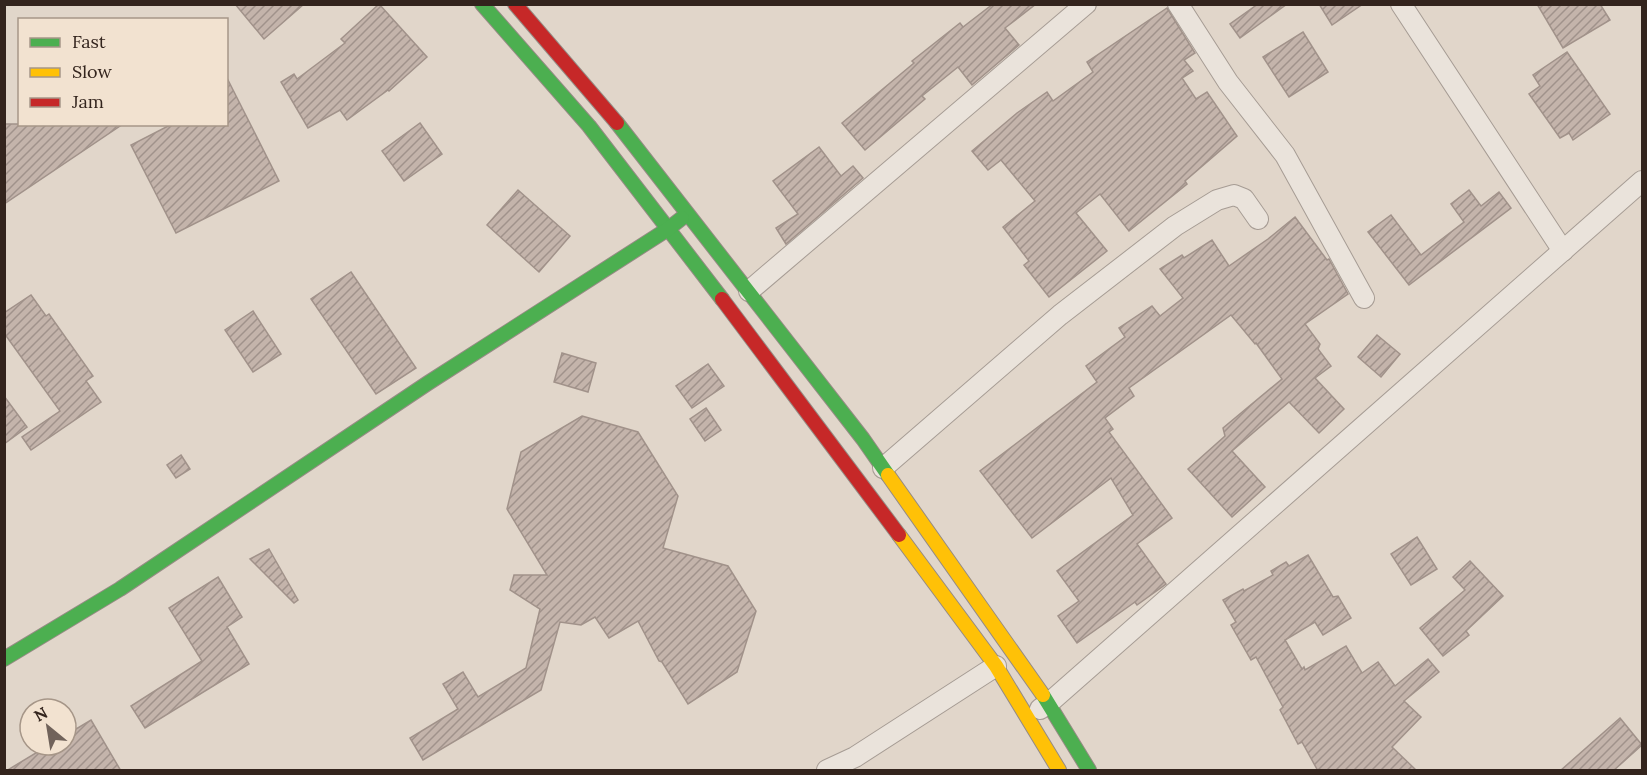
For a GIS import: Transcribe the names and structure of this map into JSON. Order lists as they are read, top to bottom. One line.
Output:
{"legend":["Fast","Slow","Jam"],"north":"top left"}
